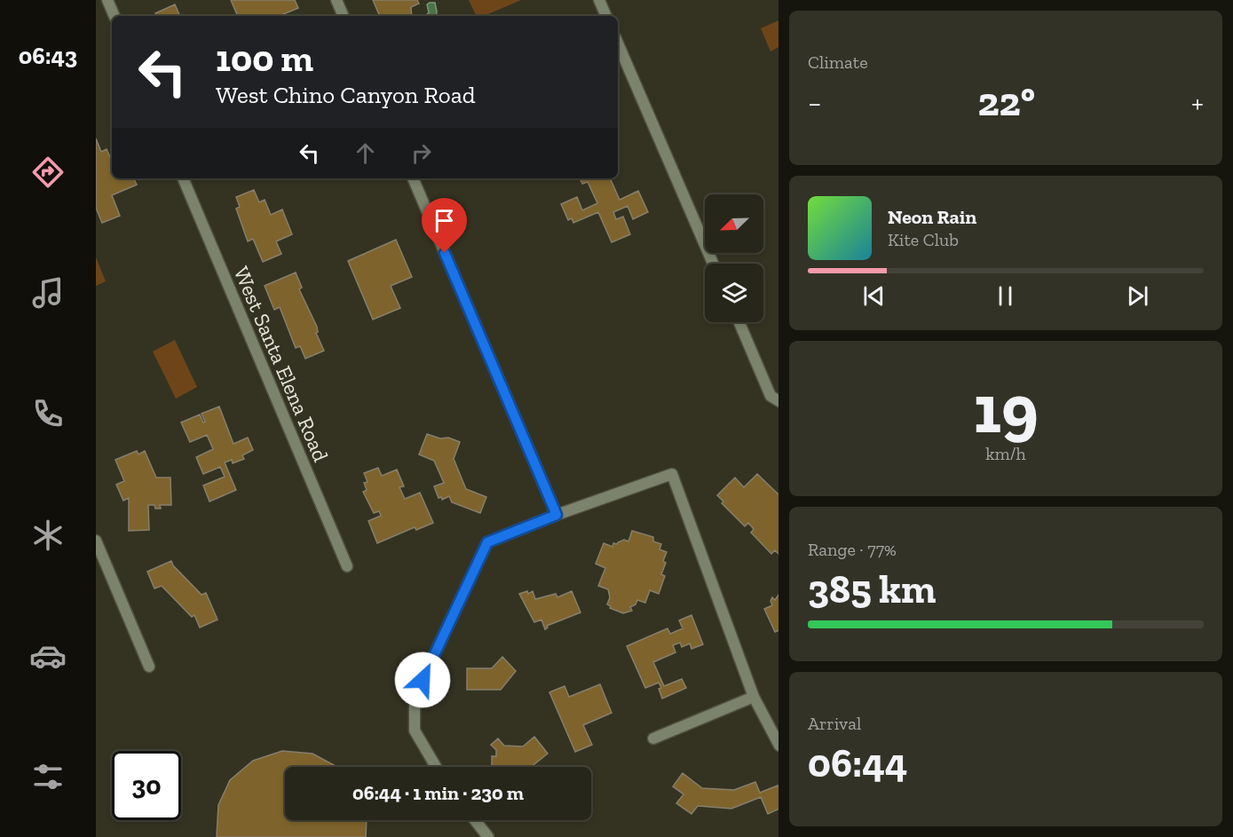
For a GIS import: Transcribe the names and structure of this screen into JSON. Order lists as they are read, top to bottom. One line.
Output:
{"streets":{"street":["West Santa Elena Road"]},"north":"bottom left","page":{"tabs":"06:43","tile":["Climate",["19","km/h"],["Range · 77%","385 km"],["Arrival","06:44"]],"turn":["100 m","West Chino Canyon Road"],"heat":["−","22°","+"],"song":["Neon Rain","Kite Club"],"limit":"30","trip":"06:44 · 1 min · 230 m"}}
